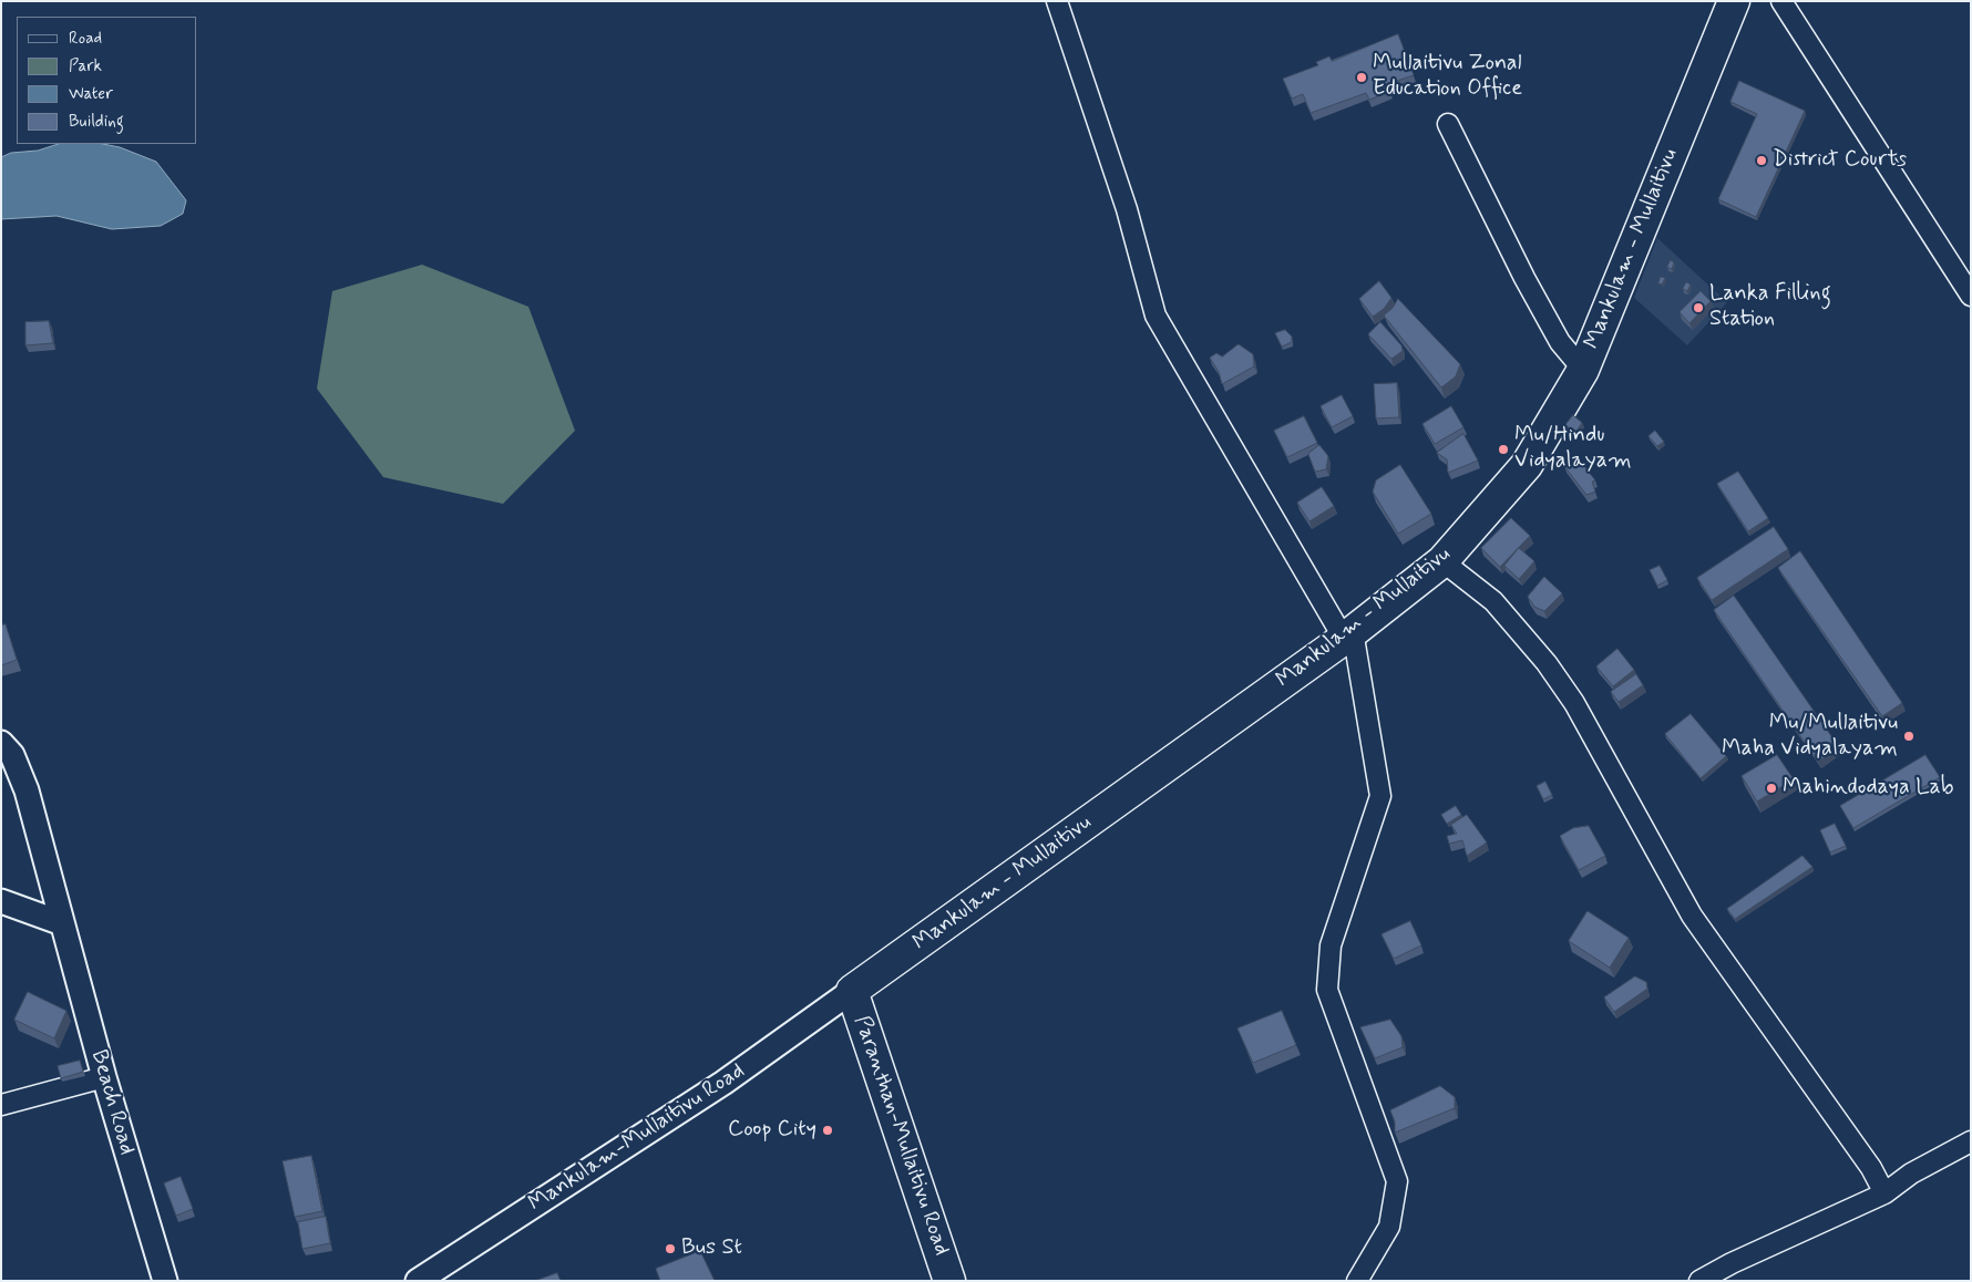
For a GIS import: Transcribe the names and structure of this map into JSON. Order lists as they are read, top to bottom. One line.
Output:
{"streets":{"highway":["Mankulam - Mullaitivu","Paranthan-Mullaitivu Road"],"street":["Beach Road","Mankulam-Mullaitivu Road"]},"crossings":[["Mankulam - Mullaitivu","Paranthan-Mullaitivu Road"],["Mankulam - Mullaitivu","Mankulam-Mullaitivu Road"],["Paranthan-Mullaitivu Road","Mankulam-Mullaitivu Road"]],"places":["Mullaitivu Zonal Education Office","District Courts","Lanka Filling Station","Mu/Hindu Vidyalayam","Mu/Mullaitivu Maha Vidyalayam","Mahindodaya Lab","Coop City","Bus St"],"legend":["Road","Park","Water","Building"]}
